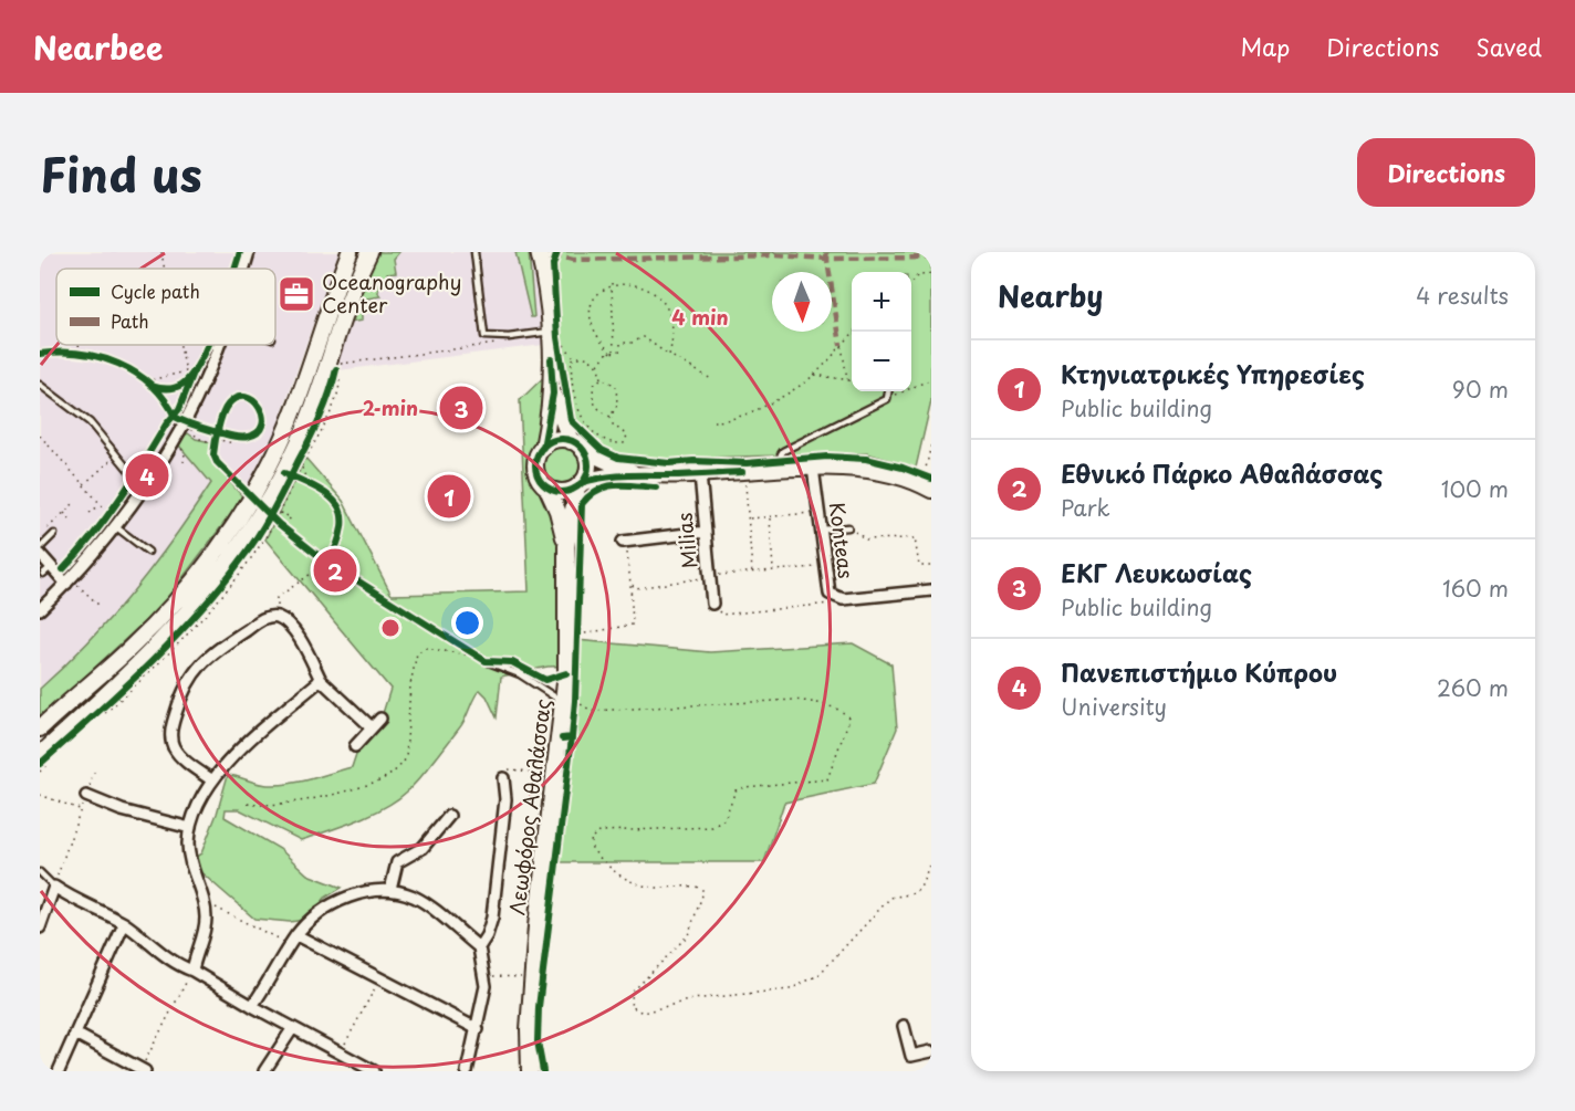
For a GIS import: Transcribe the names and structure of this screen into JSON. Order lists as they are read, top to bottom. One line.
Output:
{"streets":{"main road":["Λεωφόρος Αθαλάσσας"],"street":["Milias","Konteas"]},"places":{"office":["Oceanography Center"]},"legend":["Cycle path","Path"],"north":"bottom","page":{"header":"Nearbee","nav":["Map","Directions","Saved"],"title":"Find us","buttons":"Directions","heading":["Nearby","4 results"],"map_buttons":["+","−"],"list":[{"mark":"1","name":"Κτηνιατρικές Υπηρεσίες","note":"Public building","value":"90 m"},{"mark":"2","name":"Εθνικό Πάρκο Αθαλάσσας","note":"Park","value":"100 m"},{"mark":"3","name":"ΕΚΓ Λευκωσίας","note":"Public building","value":"160 m"},{"mark":"4","name":"Πανεπιστήμιο Κύπρου","note":"University","value":"260 m"}],"pins":["3","4","1","2"]},"rings":["4 min","2 min"]}
